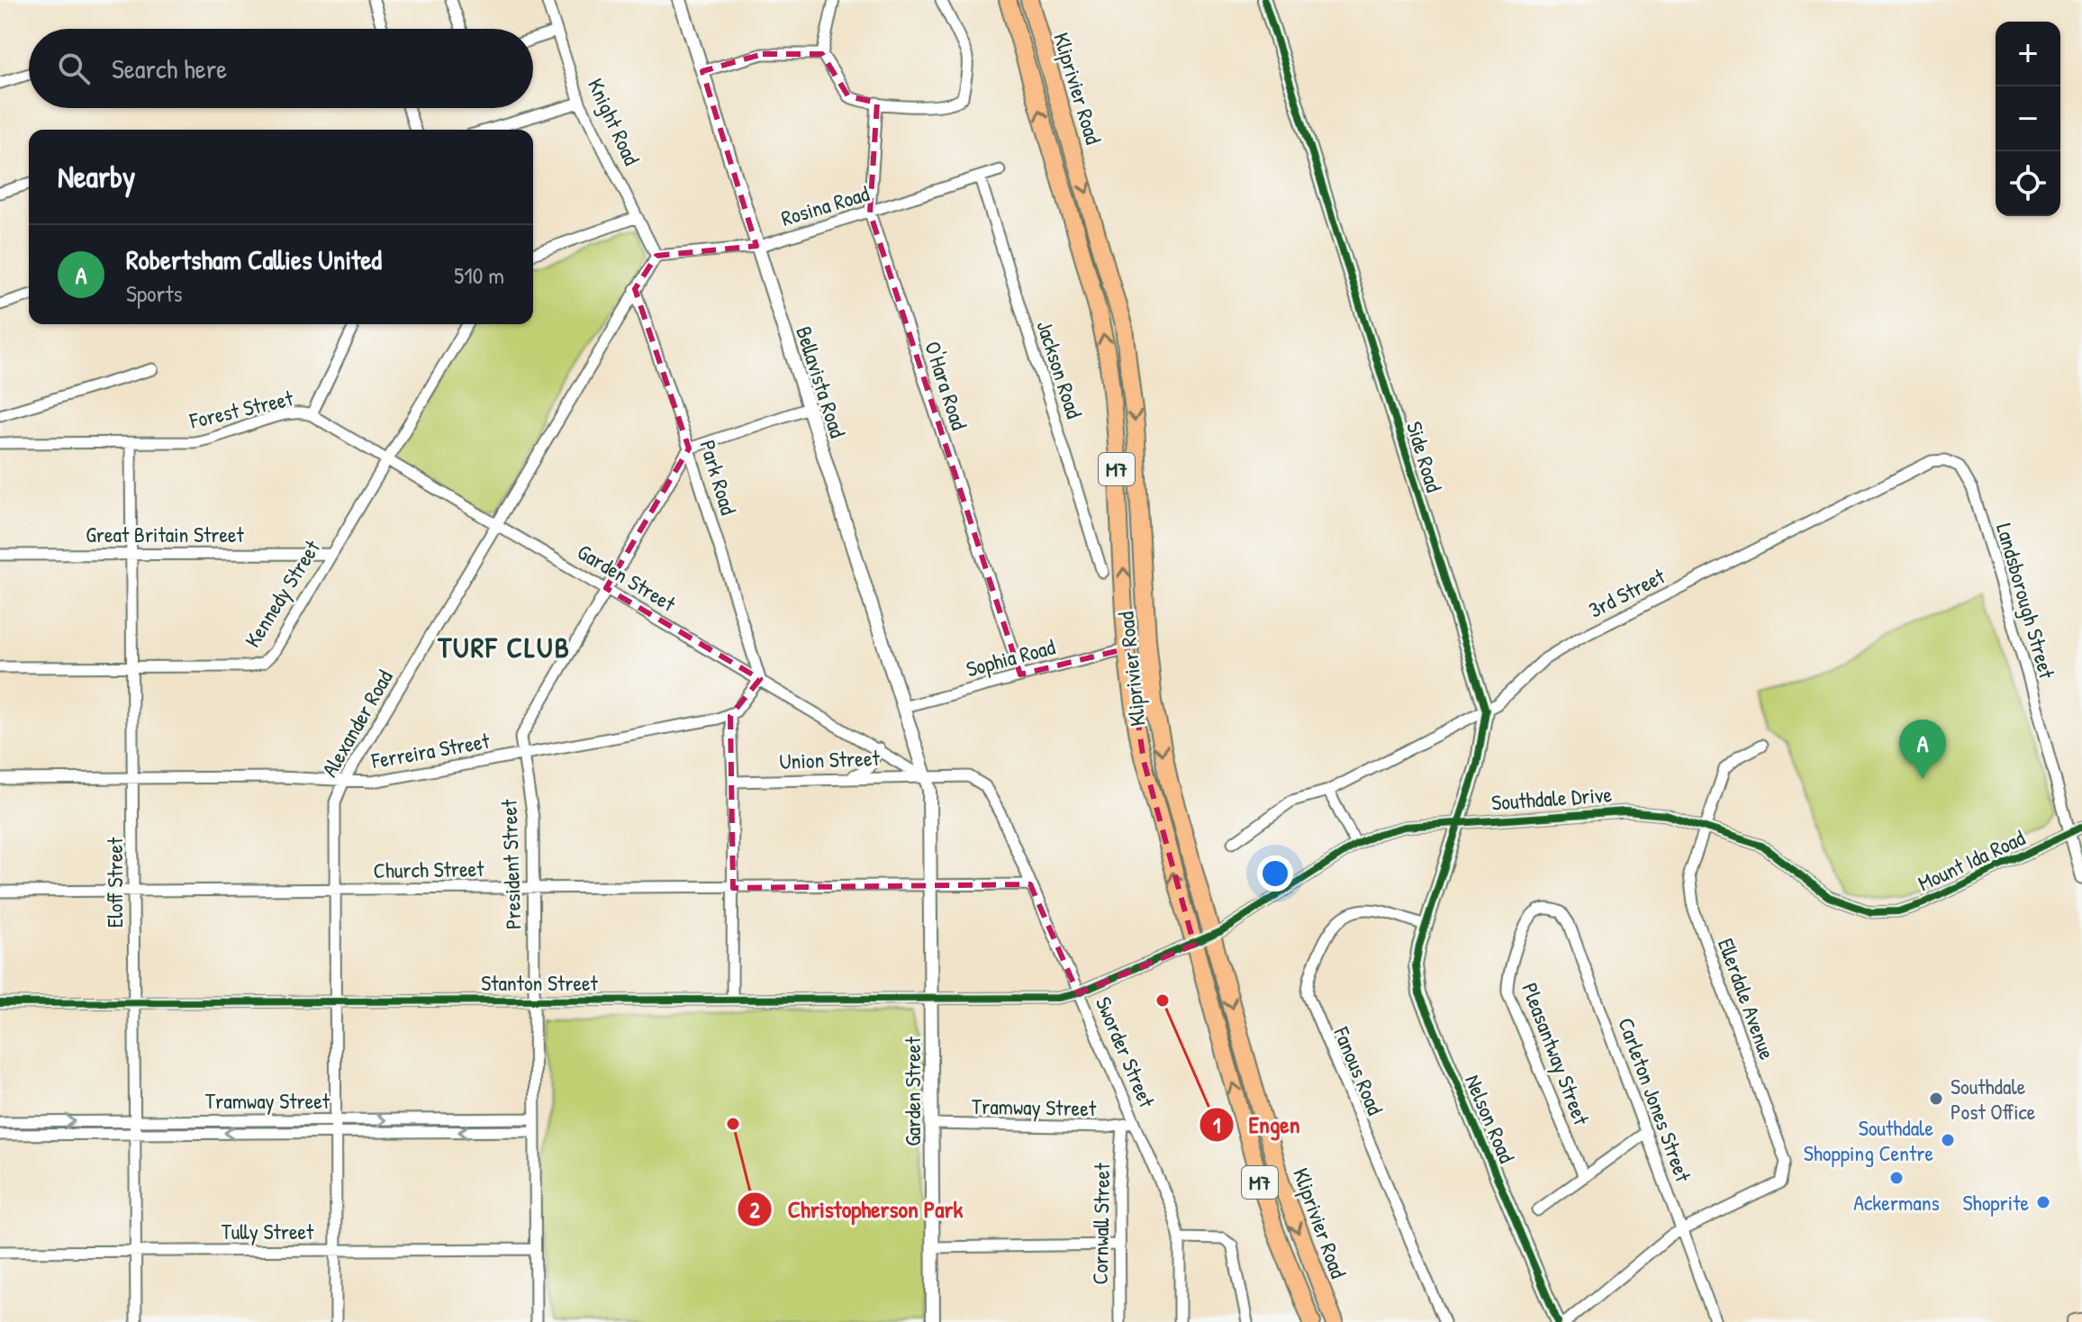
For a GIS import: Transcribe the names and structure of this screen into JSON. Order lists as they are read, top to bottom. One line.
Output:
{"streets":{"main road":["Kliprivier Road","M7"],"street":["Knight Road","Rosina Road","Jackson Road","Bellavista Road","O'Hara Road","Forest Street","Side Road","Park Road","Great Britain Street","Garden Street","3rd Street","Kennedy Street","Landsborough Street","Sophia Road","Alexander Road","Ferreira Street","Union Street","Southdale Drive","Mount Ida Road","President Street","Church Street","Eloff Street","Stanton Street","Ellerdale Avenue","Sworder Street","Pleasantway Street","Fanous Road","Carleton Jones Street","Tramway Street","Nelson Road","Cornwall Street","Tully Street"]},"crossings":[["Kliprivier Road","Sophia Road"],["Kliprivier Road","Southdale Drive"],["Knight Road","Rosina Road"],["Knight Road","Alexander Road"],["Rosina Road","Jackson Road"],["Rosina Road","Bellavista Road"],["Rosina Road","O'Hara Road"],["Rosina Road","Alexander Road"],["Bellavista Road","Garden Street"],["Bellavista Road","Sophia Road"],["Bellavista Road","Union Street"],["Bellavista Road","Sworder Street"],["O'Hara Road","Sophia Road"],["Forest Street","Garden Street"],["Forest Street","Eloff Street"],["Side Road","3rd Street"],["Side Road","Southdale Drive"],["Side Road","Fanous Road"],["Side Road","Nelson Road"],["Park Road","Garden Street"],["Park Road","Alexander Road"],["Park Road","President Street"],["Great Britain Street","Kennedy Street"],["Great Britain Street","Eloff Street"],["Garden Street","Kennedy Street"],["Garden Street","Alexander Road"],["Garden Street","Union Street"],["Garden Street","President Street"],["Garden Street","Church Street"],["Garden Street","Stanton Street"],["Garden Street","Sworder Street"],["Garden Street","Tramway Street"],["3rd Street","Landsborough Street"],["Kennedy Street","Eloff Street"],["Landsborough Street","Mount Ida Road"],["Alexander Road","Ferreira Street"],["Alexander Road","Church Street"],["Alexander Road","Stanton Street"],["Alexander Road","Tramway Street"],["Alexander Road","Tully Street"],["Ferreira Street","President Street"],["Ferreira Street","Eloff Street"],["Union Street","Sworder Street"],["Southdale Drive","Mount Ida Road"],["Southdale Drive","Stanton Street"],["Southdale Drive","Ellerdale Avenue"],["Southdale Drive","Sworder Street"],["President Street","Church Street"],["President Street","Stanton Street"],["President Street","Tramway Street"],["President Street","Tully Street"],["Church Street","Eloff Street"],["Church Street","Sworder Street"],["Eloff Street","Stanton Street"],["Eloff Street","Tramway Street"],["Eloff Street","Tully Street"],["Stanton Street","Sworder Street"],["Ellerdale Avenue","Carleton Jones Street"],["Sworder Street","Tramway Street"],["Pleasantway Street","Carleton Jones Street"],["Fanous Road","Nelson Road"],["Tramway Street","Cornwall Street"]],"districts":["TURF CLUB"],"places":["Engen","Southdale Post Office","Christopherson Park","Southdale Shopping Centre","Ackermans","Shoprite"],"page":{"map_buttons":["+","−"],"search":"Search here","heading":"Nearby","list":[{"mark":"A","name":"Robertsham Callies United","note":"Sports","value":"510 m"}],"pins":"A"}}
